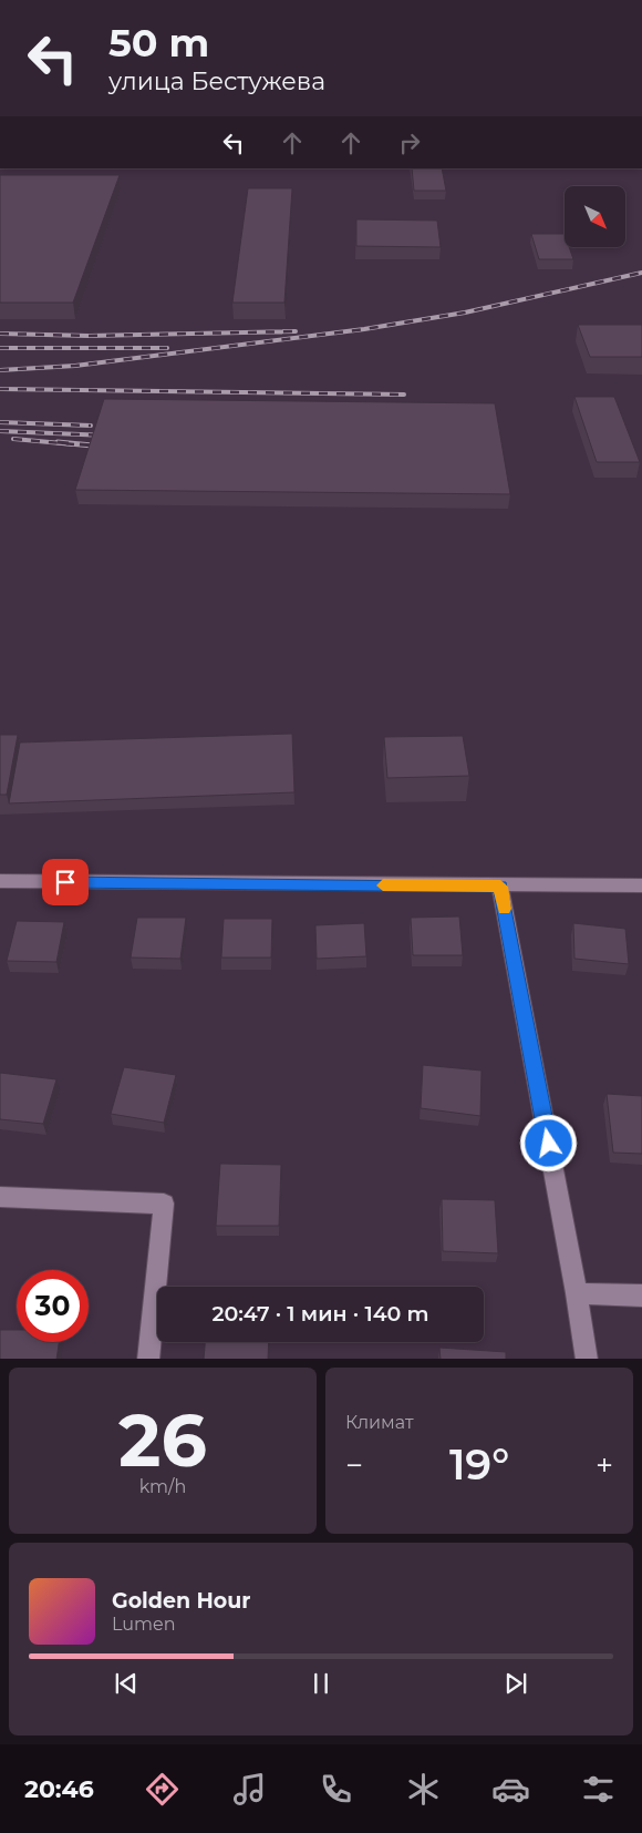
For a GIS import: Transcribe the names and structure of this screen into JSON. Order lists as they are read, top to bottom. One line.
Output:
{"north":"bottom right","page":{"turn":["50 m","улица Бестужева"],"limit":"30","trip":"20:47 · 1 мин · 140 m","tile":[["26","km/h"],"Климат"],"heat":["−","19°","+"],"song":["Golden Hour","Lumen"],"tabs":"20:46"}}
